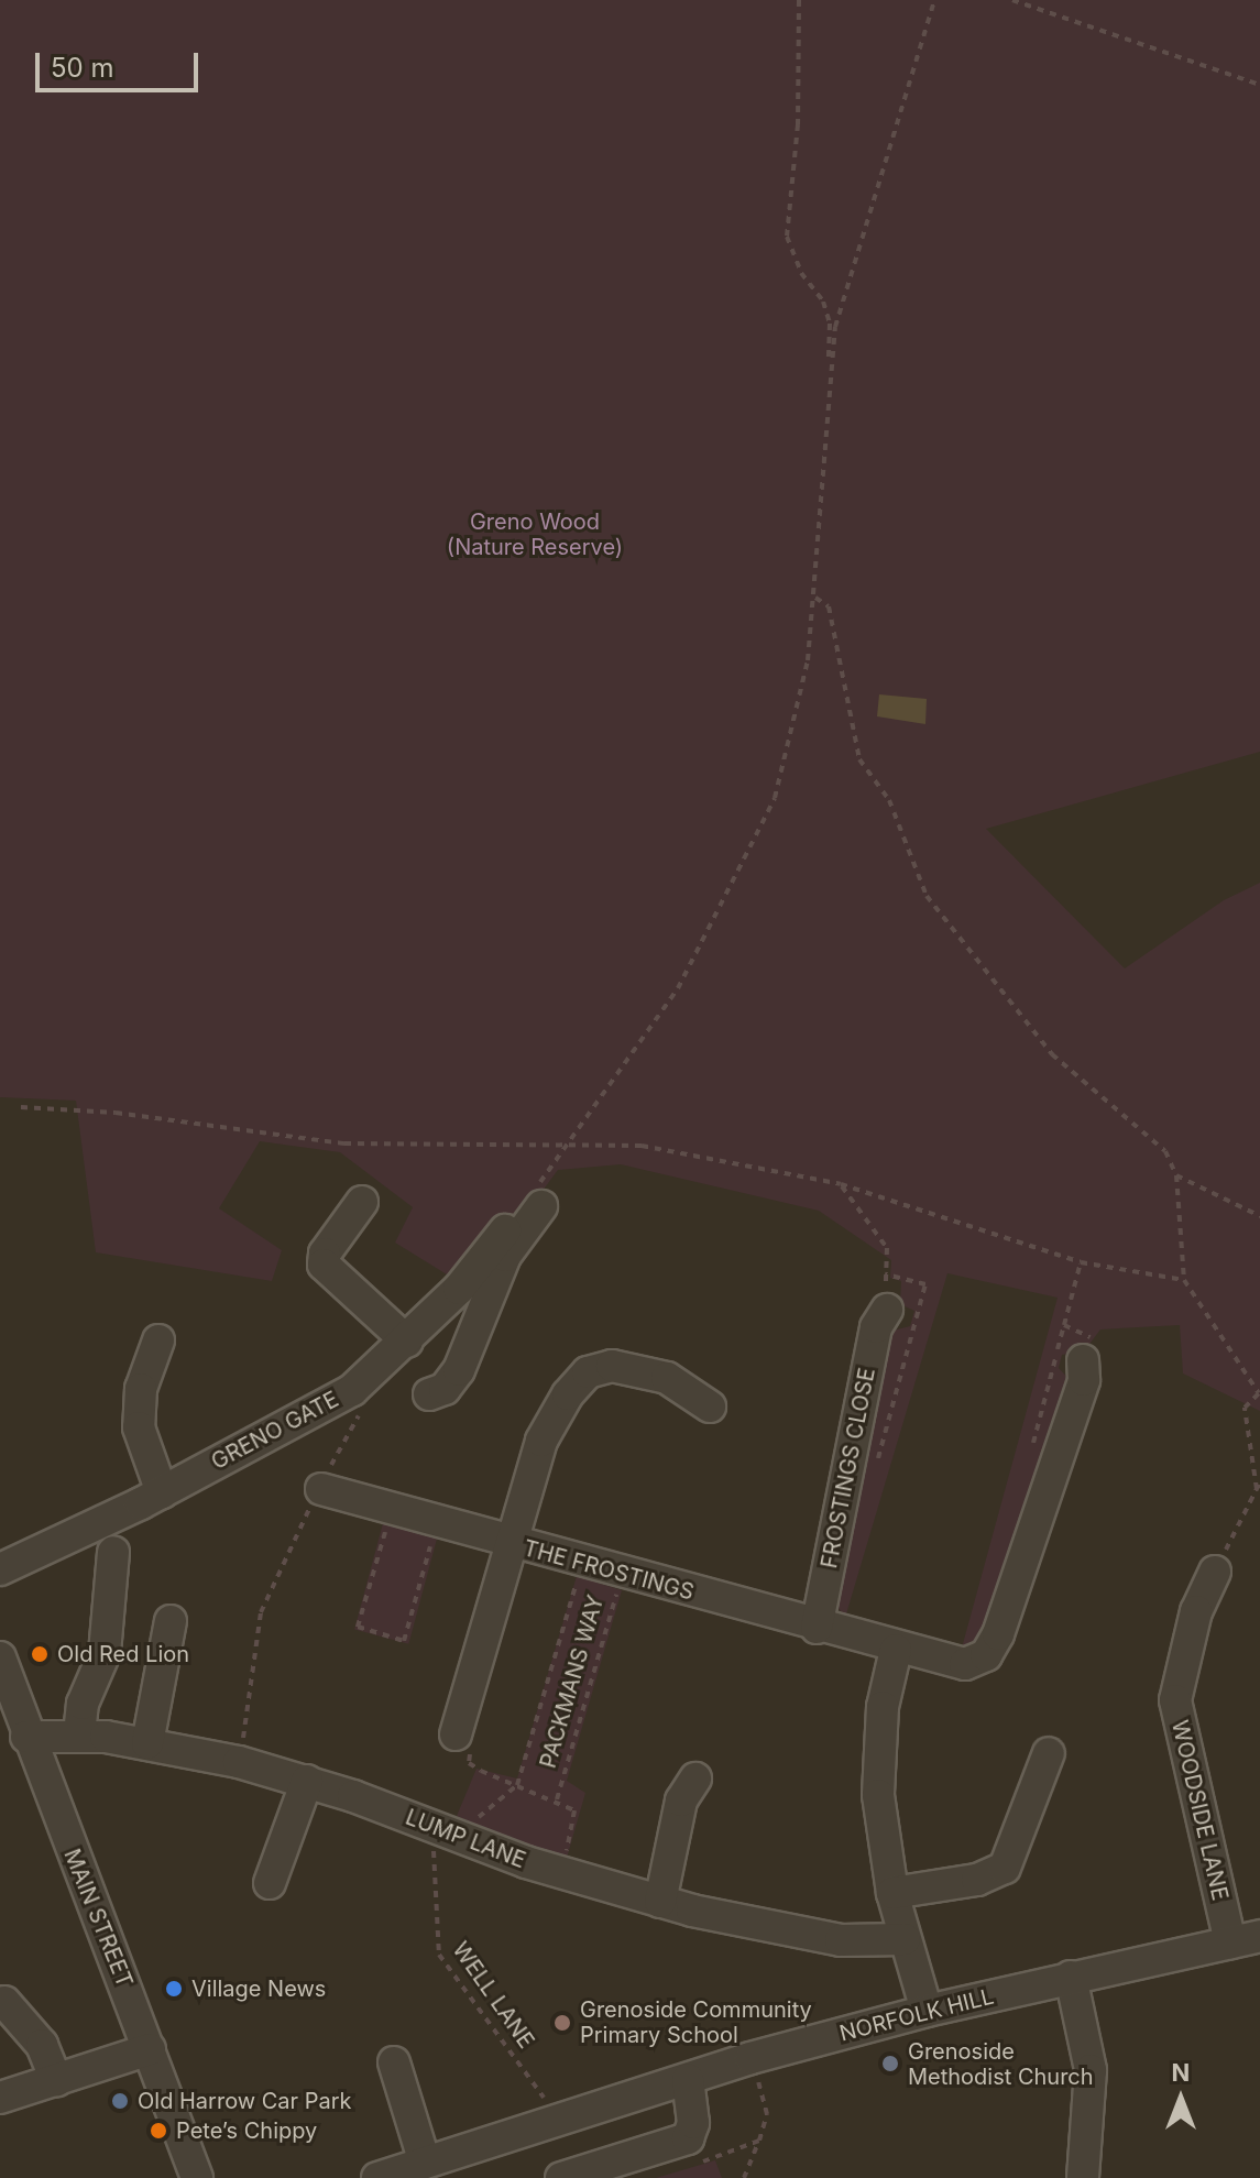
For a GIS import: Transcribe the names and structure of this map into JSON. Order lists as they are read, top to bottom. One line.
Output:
{"streets":{"street":["GRENO GATE","FROSTINGS CLOSE","THE FROSTINGS","WOODSIDE LANE","LUMP LANE","MAIN STREET","NORFOLK HILL"],"path":["PACKMANS WAY","WELL LANE"]},"crossings":[["FROSTINGS CLOSE","THE FROSTINGS"],["THE FROSTINGS","PACKMANS WAY"],["PACKMANS WAY","LUMP LANE"],["PACKMANS WAY","WELL LANE"],["WOODSIDE LANE","NORFOLK HILL"],["LUMP LANE","MAIN STREET"],["LUMP LANE","WELL LANE"],["WELL LANE","NORFOLK HILL"]],"parks":["Greno Wood (Nature Reserve)"],"places":["Old Red Lion","Village News","Grenoside Community Primary School","Grenoside Methodist Church","Old Harrow Car Park","Pete’s Chippy"],"scale_bar":"50 m","north":"top"}
